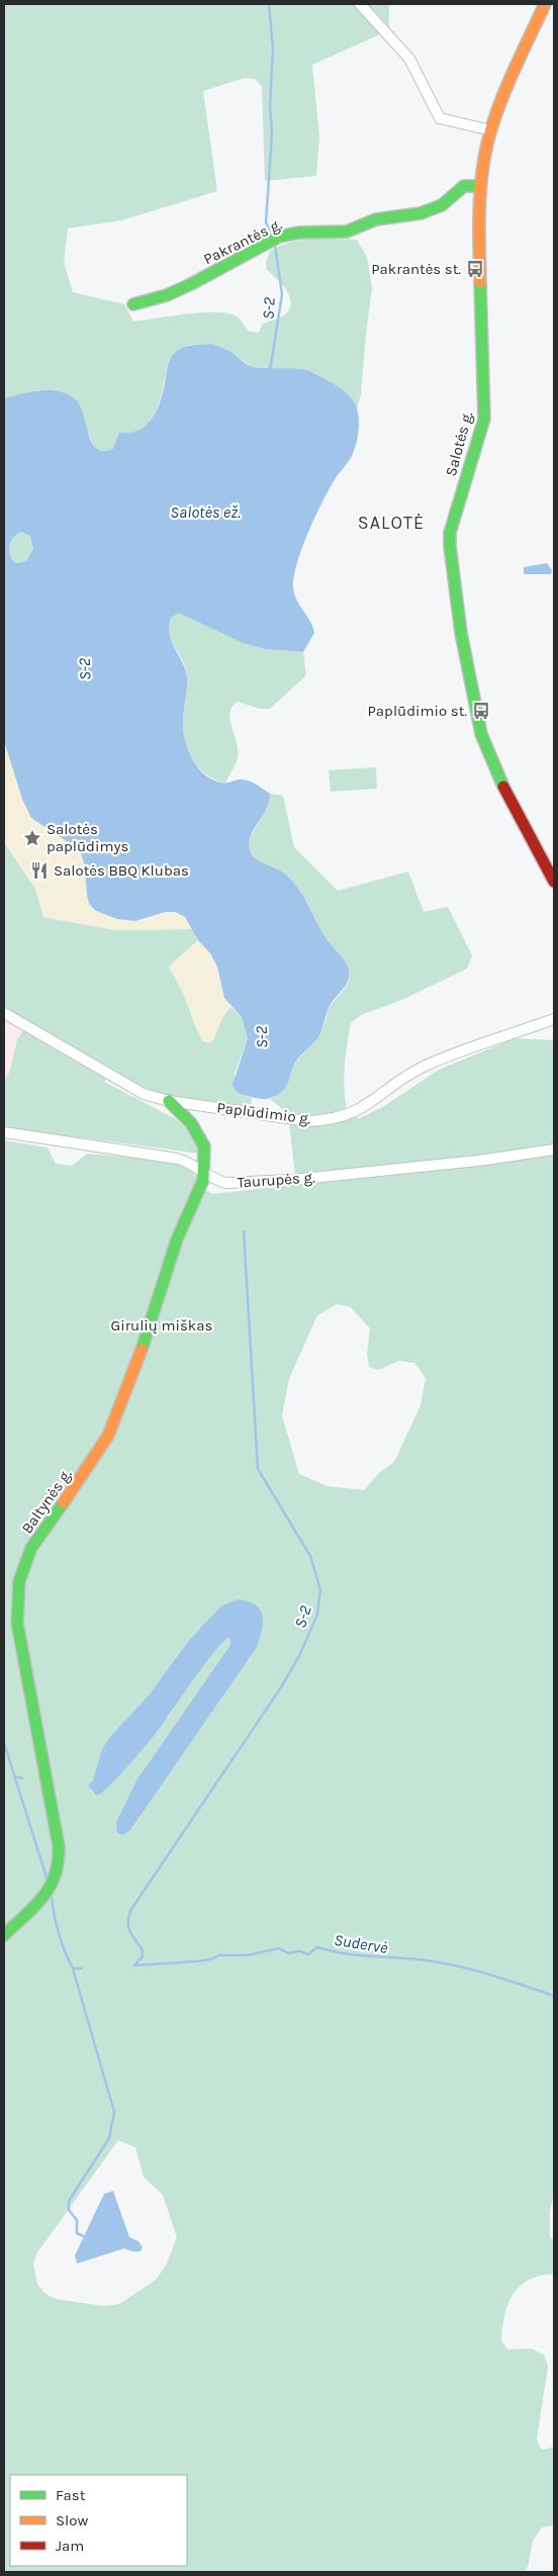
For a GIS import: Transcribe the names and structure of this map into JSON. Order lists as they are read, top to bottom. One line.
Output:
{"streets":{"street":["Pakrantės g.","Salotės g.","Paplūdimio g.","Taurupės g.","Baltynės g."]},"crossings":[["Pakrantės g.","Salotės g."],["Paplūdimio g.","Baltynės g."],["Taurupės g.","Baltynės g."]],"districts":["SALOTĖ"],"water":["S-2","Salotės ež.","Sudervė"],"parks":["Girulių miškas"],"places":{"bus stop":["Pakrantės st.","Paplūdimio st."],"place":["Salotės paplūdimys"],"restaurant":["Salotės BBQ Klubas"]},"legend":["Fast","Slow","Jam"]}
